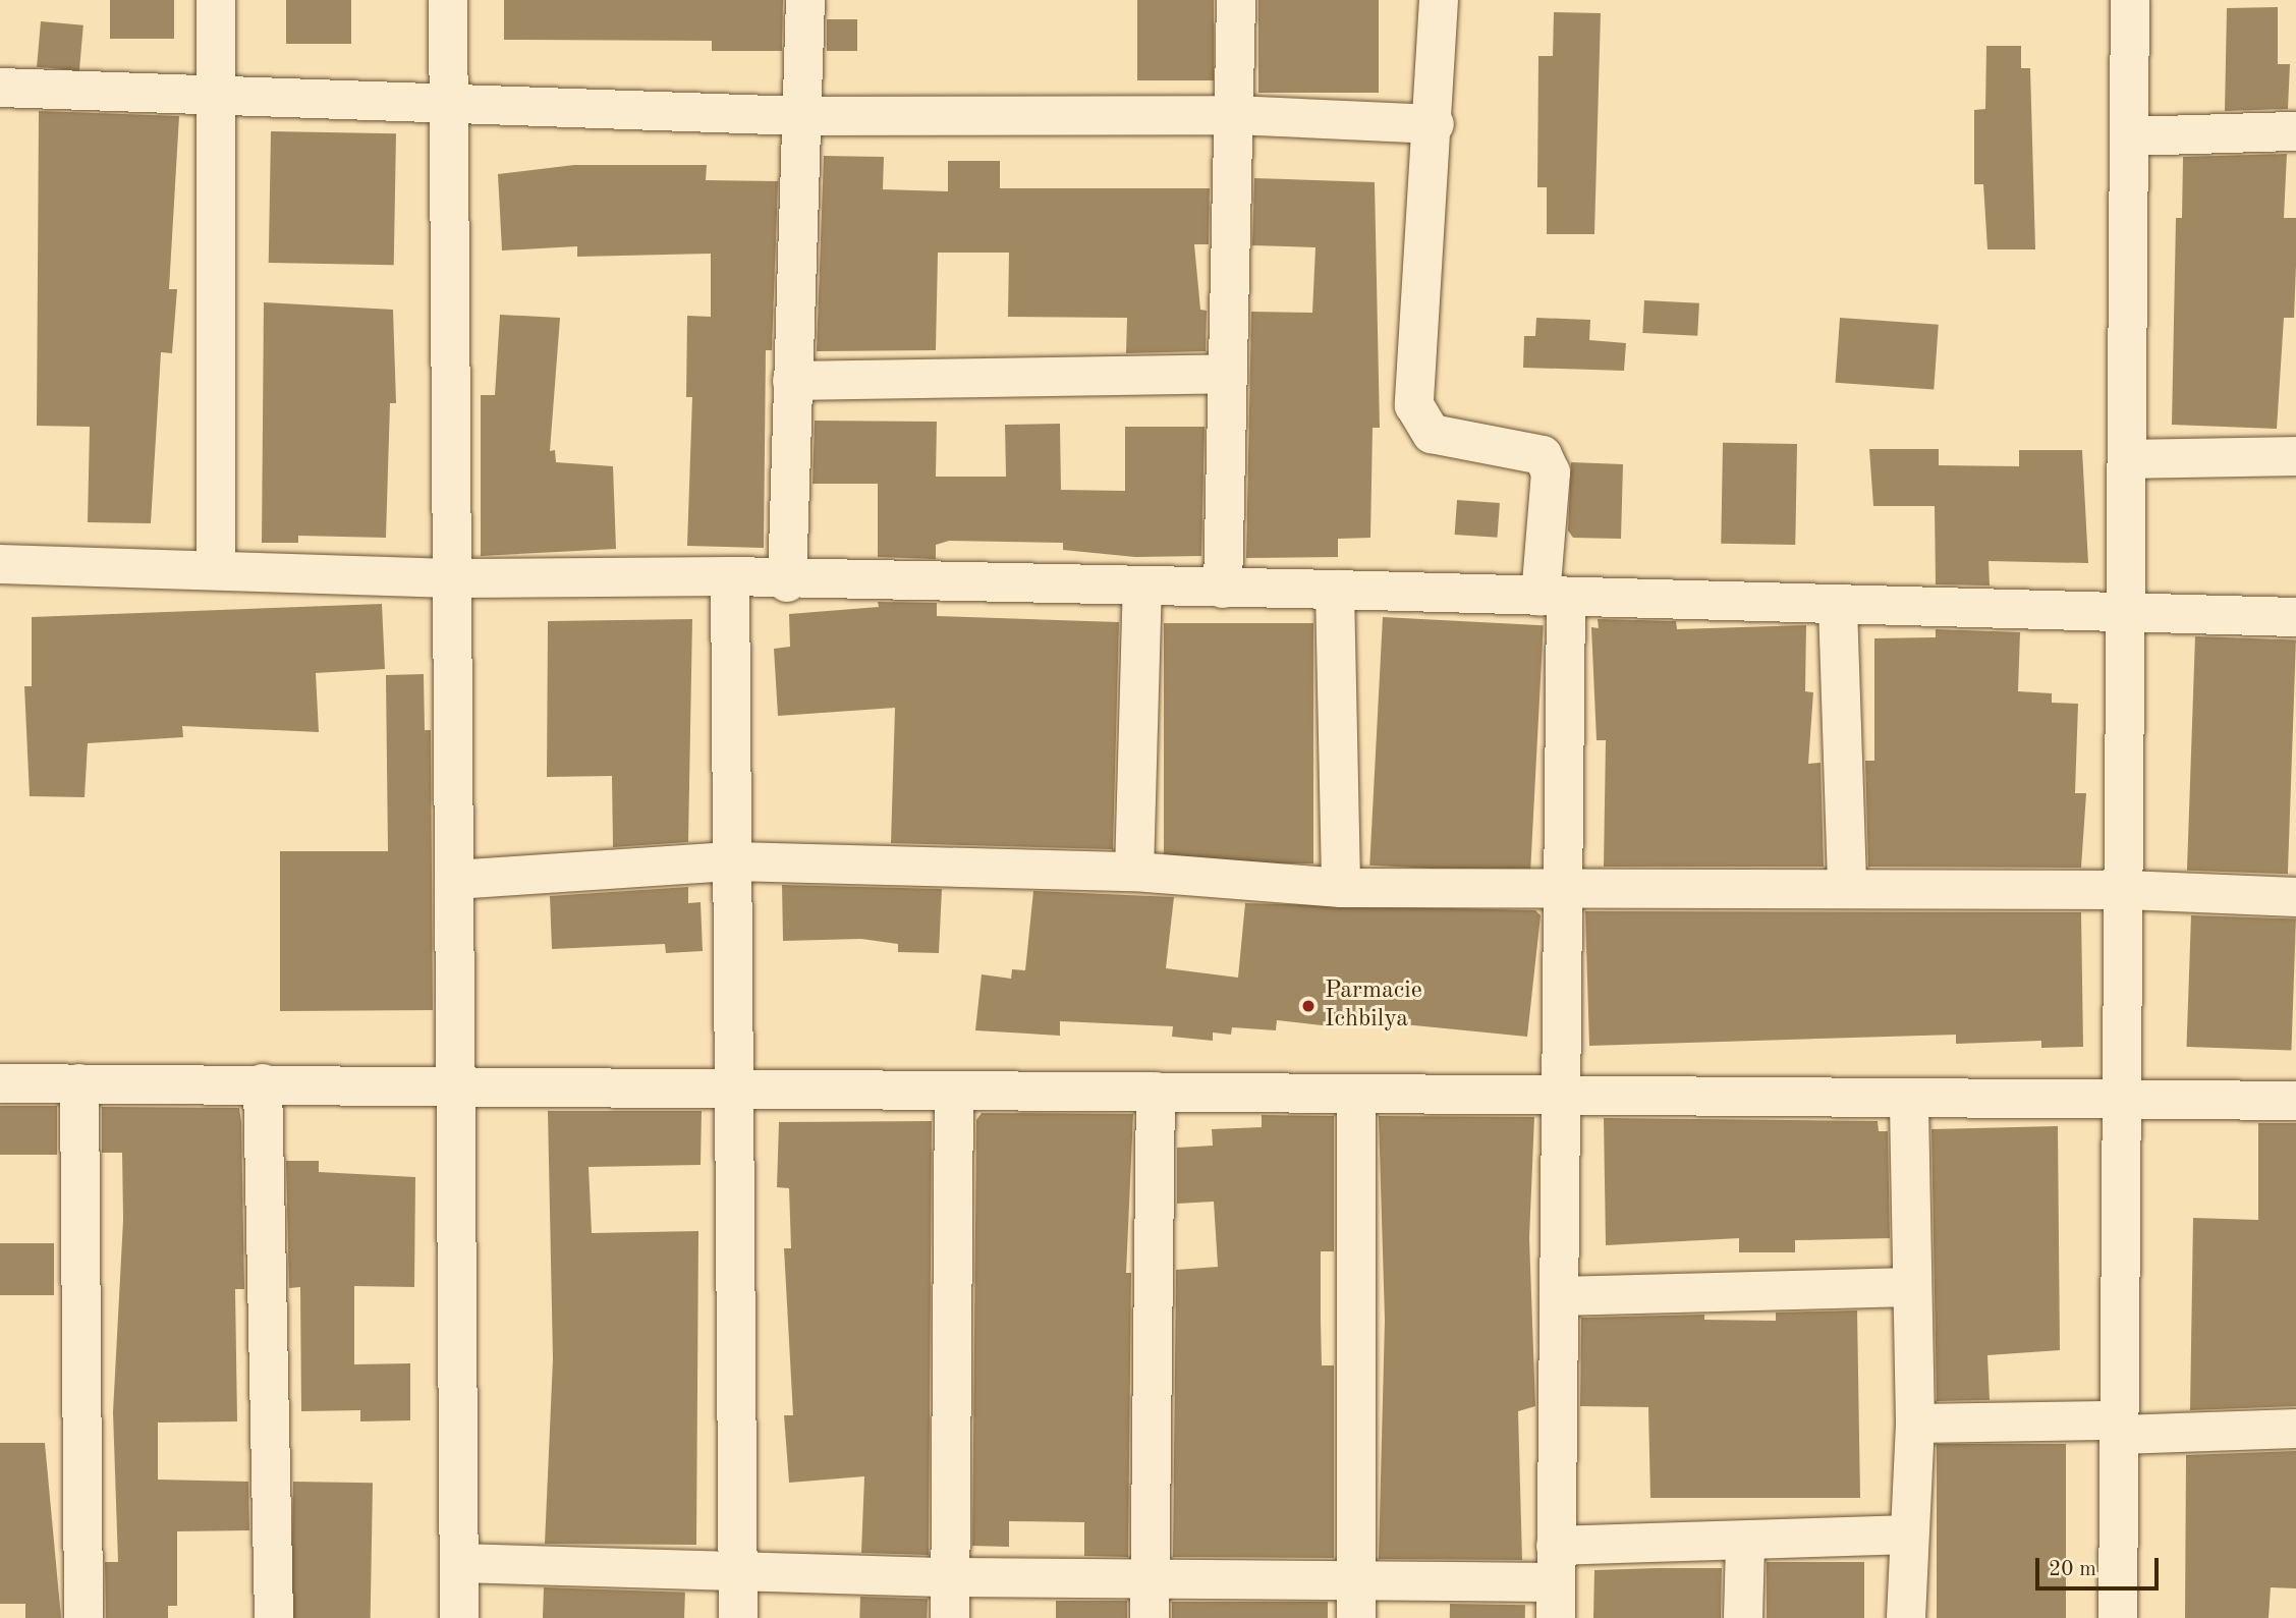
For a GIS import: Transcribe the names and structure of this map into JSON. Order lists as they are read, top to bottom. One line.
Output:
{"places":["Parmacie Ichbilya"],"scale_bar":"20 m"}
